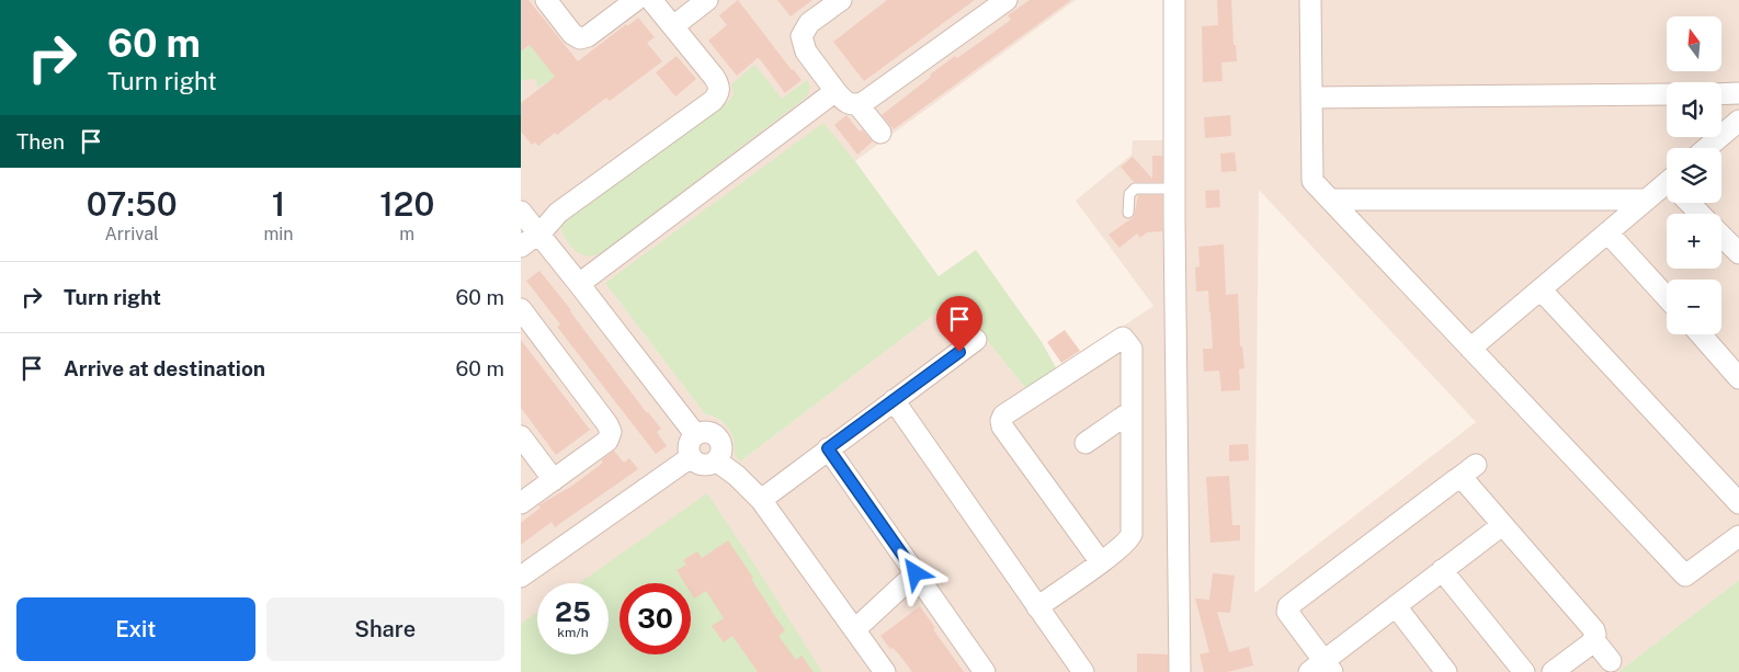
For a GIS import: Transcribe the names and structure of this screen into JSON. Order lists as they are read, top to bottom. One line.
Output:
{"north":"top","page":{"turn":["60 m","Turn right"],"map_buttons":["+","−"],"then":"Then","eta":["07:50","Arrival","1","min","120","m"],"list":[{"name":"Turn right","value":"60 m"},{"name":"Arrive at destination","value":"60 m"}],"speed":"25 km/h","limit":"30","buttons":["Exit","Share"]}}
